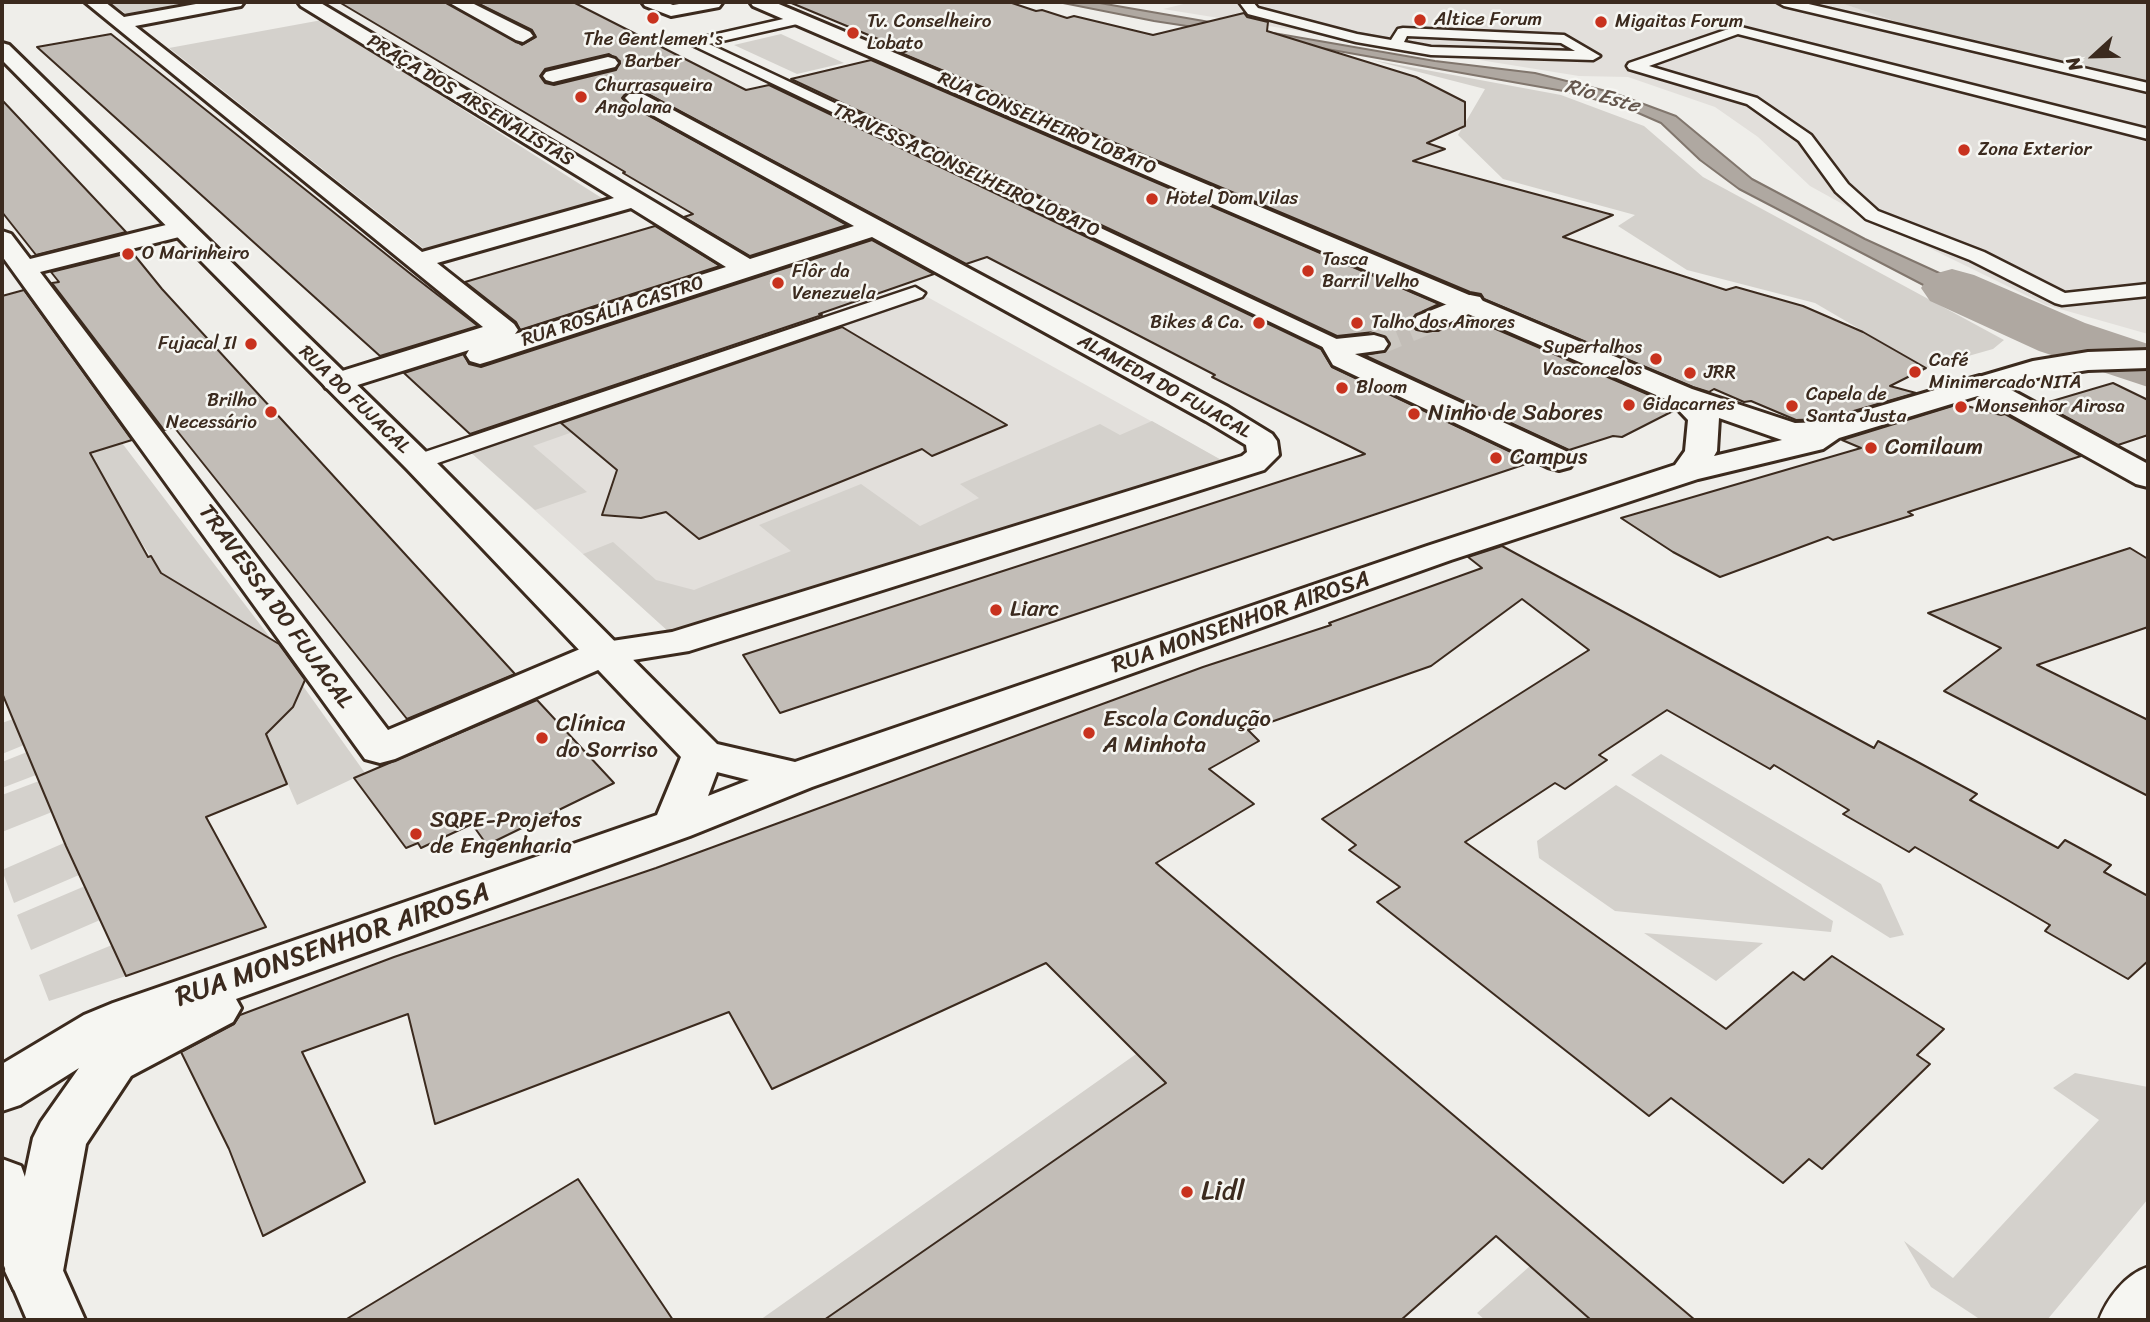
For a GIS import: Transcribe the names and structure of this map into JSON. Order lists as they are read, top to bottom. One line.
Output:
{"streets":{"street":["PRAÇA DOS ARSENALISTAS","RUA CONSELHEIRO LOBATO","TRAVESSA CONSELHEIRO LOBATO","RUA ROSÁLIA CASTRO","ALAMEDA DO FUJACAL","RUA DO FUJACAL","TRAVESSA DO FUJACAL","RUA MONSENHOR AIROSA"]},"crossings":[["PRAÇA DOS ARSENALISTAS","RUA ROSÁLIA CASTRO"],["RUA CONSELHEIRO LOBATO","TRAVESSA CONSELHEIRO LOBATO"],["RUA CONSELHEIRO LOBATO","RUA MONSENHOR AIROSA"],["RUA ROSÁLIA CASTRO","ALAMEDA DO FUJACAL"],["RUA ROSÁLIA CASTRO","RUA DO FUJACAL"],["ALAMEDA DO FUJACAL","RUA DO FUJACAL"],["ALAMEDA DO FUJACAL","TRAVESSA DO FUJACAL"],["RUA DO FUJACAL","TRAVESSA DO FUJACAL"]],"water":["Rio Este"],"places":["The Gentlemen's Barber","Altice Forum","Migaitas Forum","Tv. Conselheiro Lobato","Churrasqueira Angolana","Zona Exterior","Hotel Dom Vilas","O Marinheiro","Tasca Barril Velho","Flôr da Venezuela","Bikes & Ca.","Talho dos Amores","Fujacal II","Supertalhos Vasconcelos","Café Minimercado NITA","JRR","Bloom","Gidacarnes","Capela de Santa Justa","Monsenhor Airosa","Brilho Necessário","Ninho de Sabores","Comilaum","Campus","Liarc","Escola Condução A Minhota","Clínica do Sorriso","SQPE-Projetos de Engenharia","Lidl"],"north":"left"}
